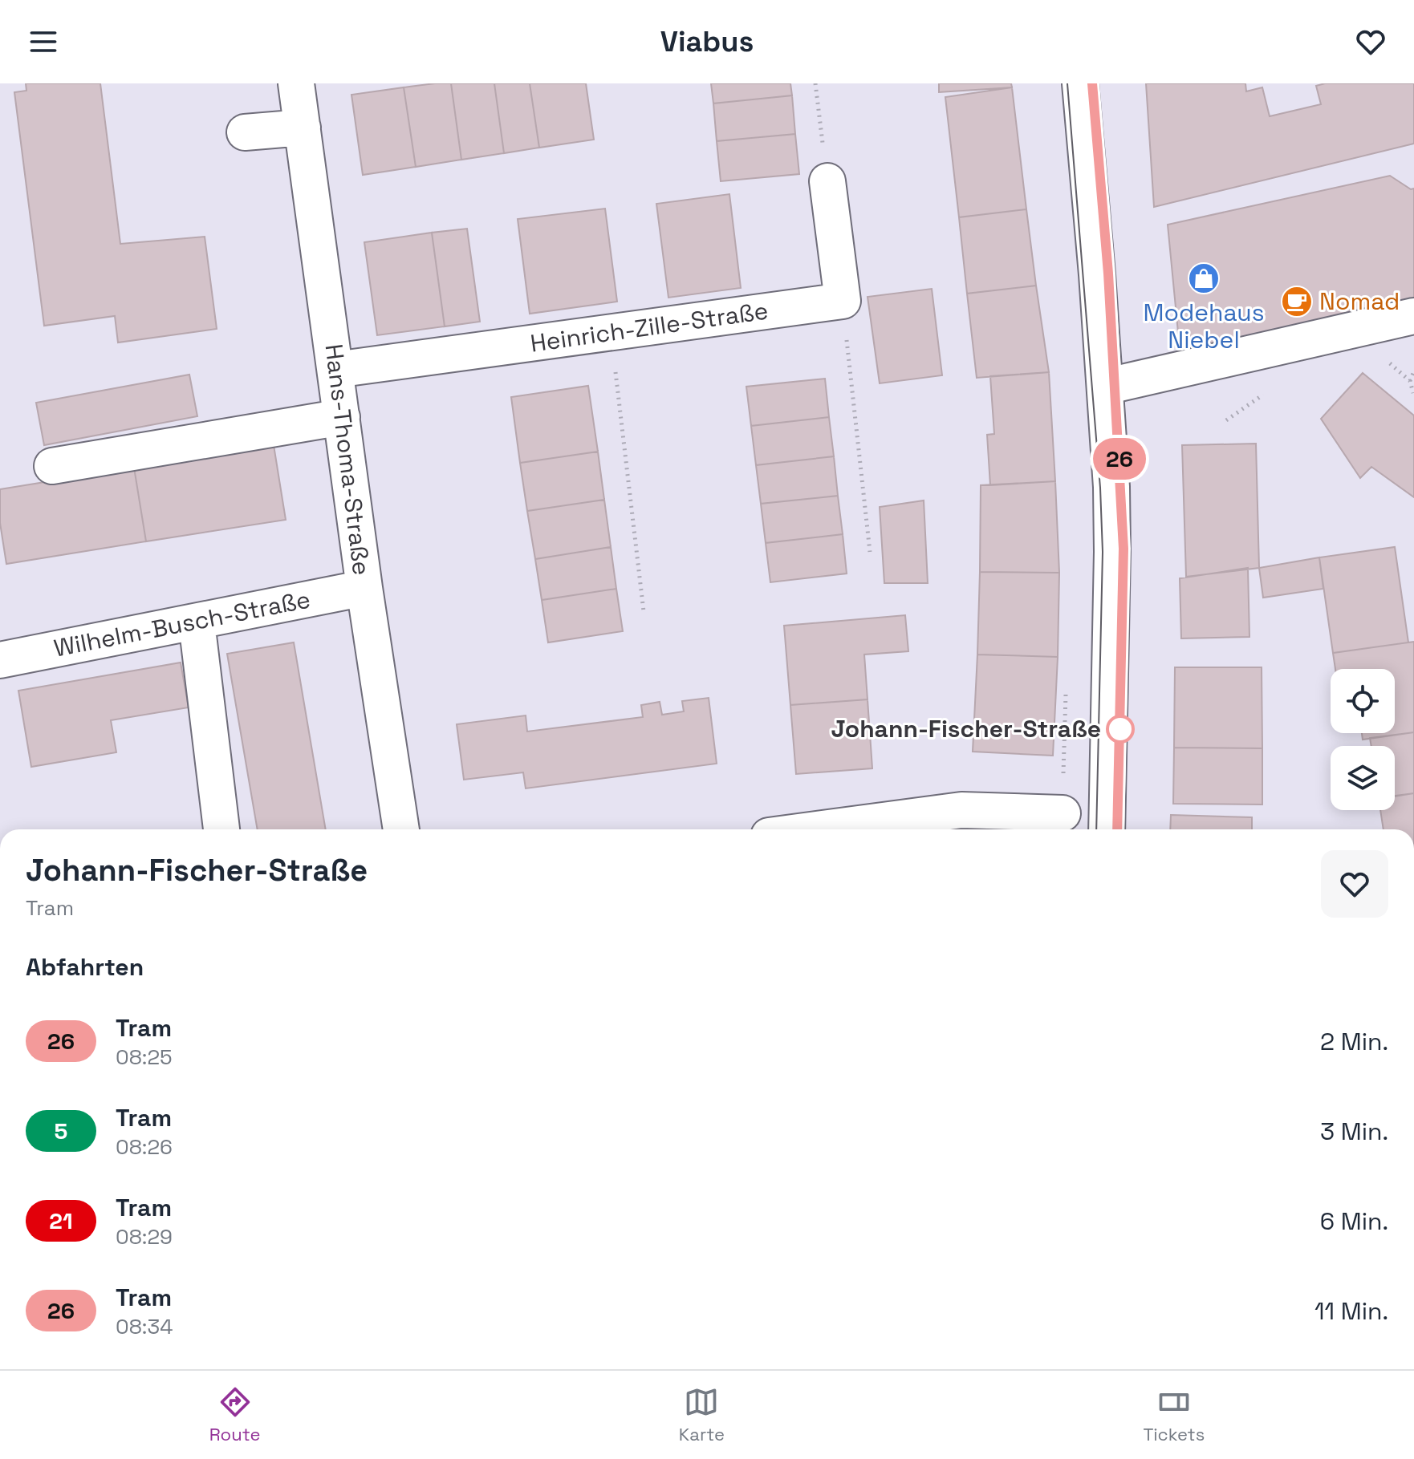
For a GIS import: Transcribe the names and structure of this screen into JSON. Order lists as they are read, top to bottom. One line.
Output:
{"streets":{"street":["Heinrich-Zille-Straße","Hans-Thoma-Straße","Wilhelm-Busch-Straße"]},"crossings":[["Heinrich-Zille-Straße","Hans-Thoma-Straße"],["Hans-Thoma-Straße","Wilhelm-Busch-Straße"]],"places":{"shop":["Modehaus Niebel"],"cafe":["Nomad"],"other":["Johann-Fischer-Straße"]},"lines":["tram line 26"],"page":{"header":"Viabus","on_map":"26","heading":[["Johann-Fischer-Straße","Tram"],"Abfahrten"],"list":[{"mark":"26","name":"Tram","note":"08:25","value":"2 Min."},{"mark":"5","name":"Tram","note":"08:26","value":"3 Min."},{"mark":"21","name":"Tram","note":"08:29","value":"6 Min."},{"mark":"26","name":"Tram","note":"08:34","value":"11 Min."}],"tabs":["Route","Karte","Tickets"]}}
